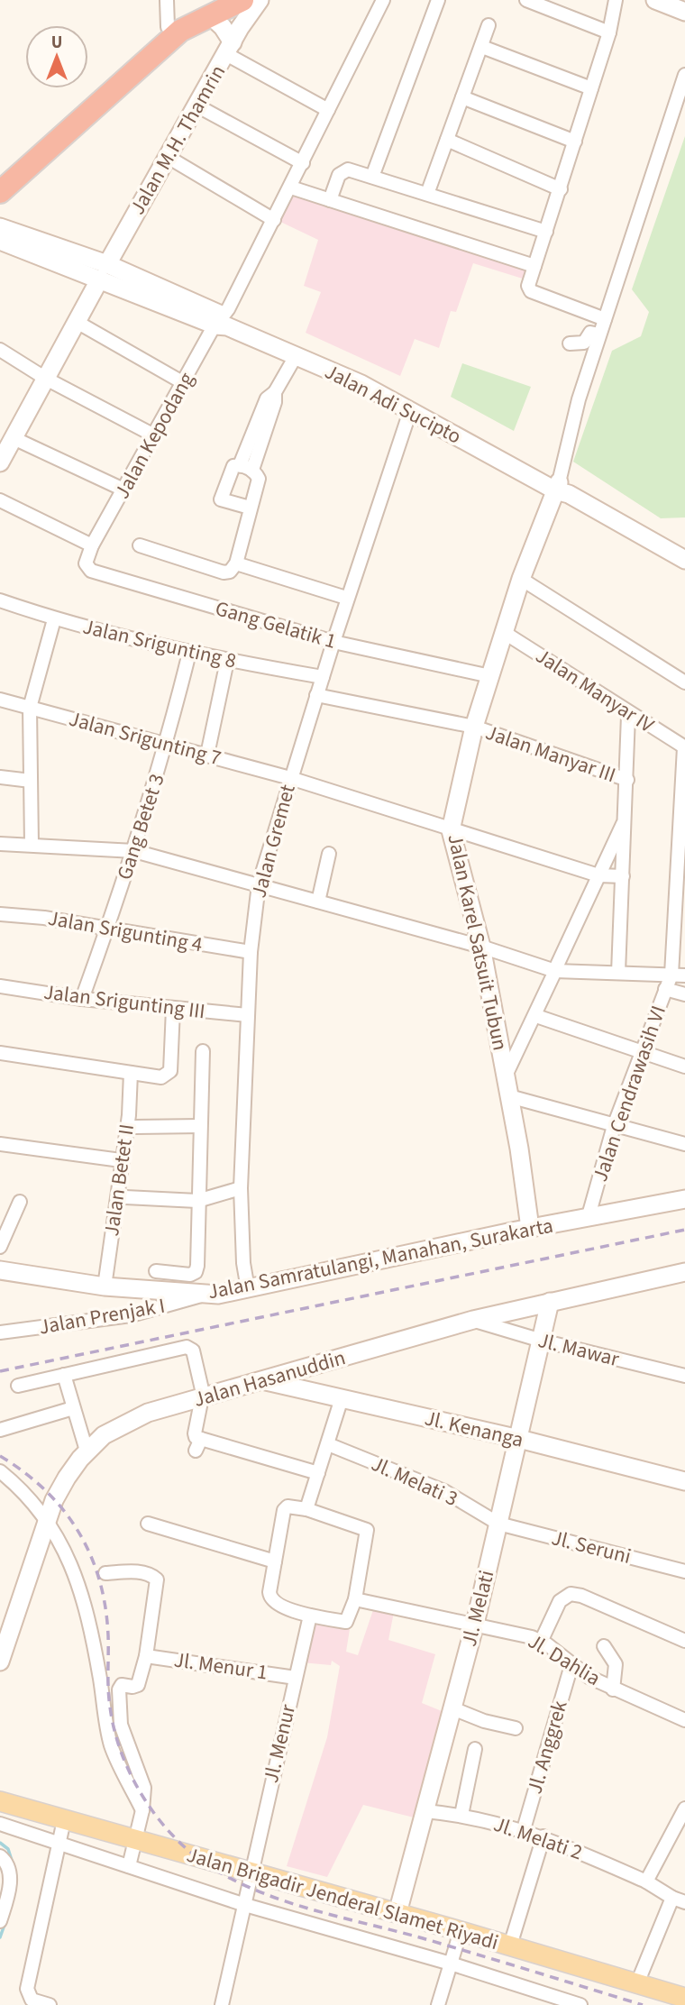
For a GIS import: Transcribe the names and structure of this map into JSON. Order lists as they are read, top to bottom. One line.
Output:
{"streets":{"main road":["Jalan M.H. Thamrin","Jalan Adi Sucipto","Jalan Karel Satsuit Tubun","Jalan Samratulangi, Manahan, Surakarta","Jalan Hasanuddin","Jl. Kenanga","Jl. Melati","Jalan Brigadir Jenderal Slamet Riyadi"],"street":["Jalan Kepodang","Gang Gelatik 1","Jalan Srigunting 8","Jalan Manyar IV","Jalan Srigunting 7","Jalan Manyar III","Gang Betet 3","Jalan Gremet","Jalan Srigunting 4","Jalan Srigunting III","Jalan Cendrawasih VI","Jalan Betet II","Jalan Prenjak I","Jl. Mawar","Jl. Melati 3","Jl. Seruni","Jl. Dahlia","Jl. Menur 1","Jl. Menur","Jl. Anggrek","Jl. Melati 2"]},"crossings":[["Jalan M.H. Thamrin","Jalan Adi Sucipto"],["Jalan Adi Sucipto","Jalan Kepodang"],["Jalan Adi Sucipto","Jalan Gremet"],["Jalan Adi Sucipto","Jalan Karel Satsuit Tubun"],["Jalan Kepodang","Gang Gelatik 1"],["Gang Gelatik 1","Jalan Gremet"],["Gang Gelatik 1","Jalan Karel Satsuit Tubun"],["Jalan Srigunting 8","Gang Betet 3"],["Jalan Srigunting 8","Jalan Gremet"],["Jalan Manyar IV","Jalan Karel Satsuit Tubun"],["Jalan Srigunting 7","Gang Betet 3"],["Jalan Srigunting 7","Jalan Gremet"],["Jalan Srigunting 7","Jalan Karel Satsuit Tubun"],["Jalan Manyar III","Jalan Gremet"],["Jalan Manyar III","Jalan Karel Satsuit Tubun"],["Gang Betet 3","Jalan Srigunting 4"],["Gang Betet 3","Jalan Srigunting III"],["Jalan Gremet","Jalan Srigunting 4"],["Jalan Gremet","Jalan Srigunting III"],["Jalan Gremet","Jalan Samratulangi, Manahan, Surakarta"],["Jalan Karel Satsuit Tubun","Jalan Samratulangi, Manahan, Surakarta"],["Jalan Betet II","Jalan Samratulangi, Manahan, Surakarta"],["Jalan Samratulangi, Manahan, Surakarta","Jalan Prenjak I"],["Jl. Mawar","Jalan Hasanuddin"],["Jl. Mawar","Jl. Melati"],["Jalan Hasanuddin","Jl. Kenanga"],["Jalan Hasanuddin","Jl. Melati"],["Jl. Kenanga","Jl. Melati"],["Jl. Melati 3","Jl. Seruni"],["Jl. Melati 3","Jl. Melati"],["Jl. Seruni","Jl. Melati"],["Jl. Melati","Jl. Dahlia"],["Jl. Melati","Jl. Melati 2"],["Jl. Melati","Jalan Brigadir Jenderal Slamet Riyadi"],["Jl. Dahlia","Jl. Anggrek"],["Jl. Menur 1","Jl. Menur"],["Jl. Menur","Jalan Brigadir Jenderal Slamet Riyadi"],["Jl. Anggrek","Jl. Melati 2"]],"north":"top"}
